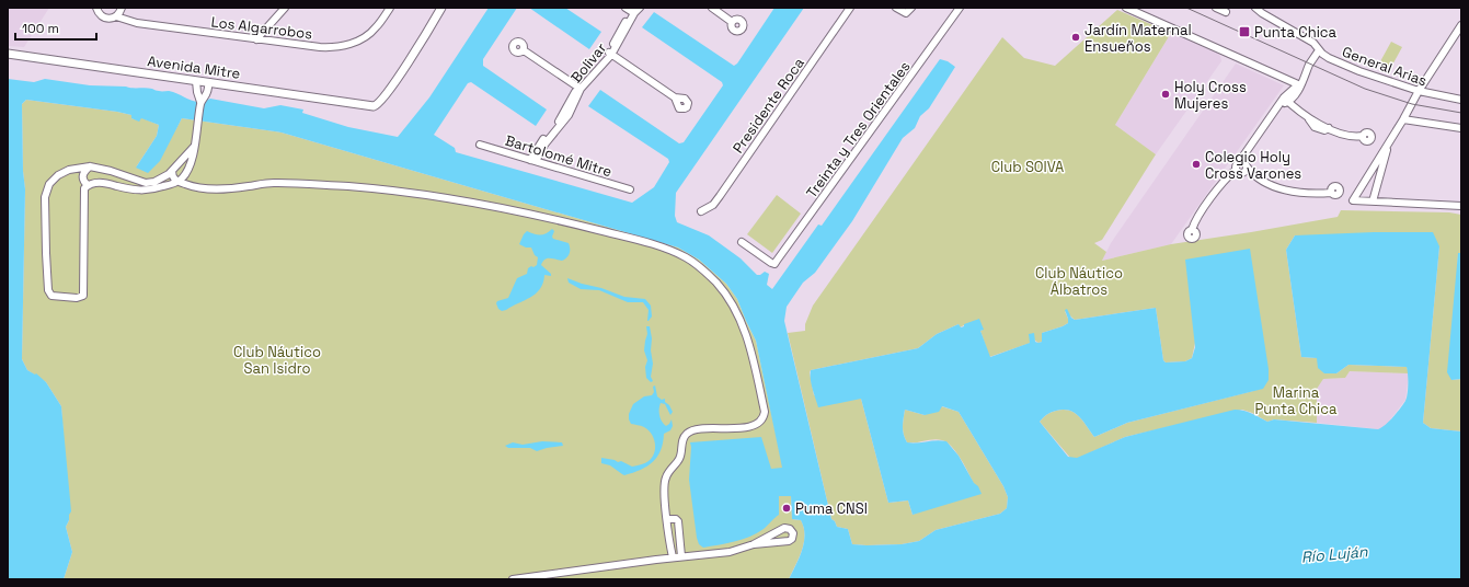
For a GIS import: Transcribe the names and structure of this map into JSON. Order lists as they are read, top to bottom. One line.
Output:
{"streets":{"street":["Los Algarrobos","Bolivar","General Arias","Avenida Mitre","Presidente Roca","Treinta y Tres Orientales","Bartolomé Mitre"]},"crossings":[["Bolivar","Bartolomé Mitre"]],"water":["Río Luján"],"parks":["Club SOIVA","Club Náutico Álbatros","Club Náutico San Isidro","Marina Punta Chica"],"places":{"transit":["Punta Chica"],"other":["Jardín Maternal Ensueños","Holy Cross Mujeres","Colegio Holy Cross Varones","Puma CNSI"]},"scale_bar":"100 m"}
